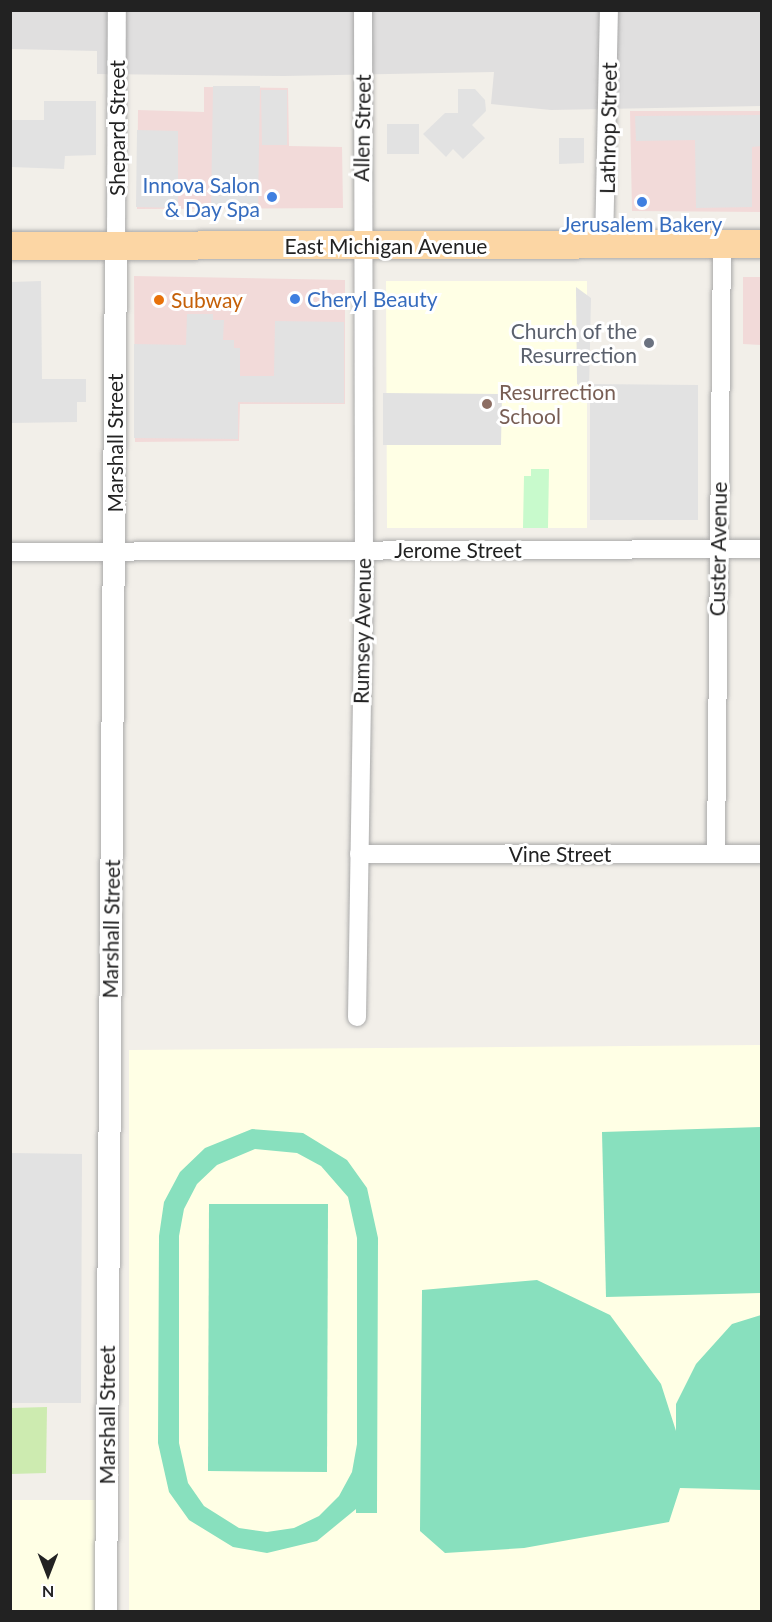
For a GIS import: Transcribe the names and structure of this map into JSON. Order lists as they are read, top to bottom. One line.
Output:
{"streets":{"main road":["East Michigan Avenue"],"street":["Shepard Street","Allen Street","Lathrop Street","Marshall Street","Custer Avenue","Jerome Street","Rumsey Avenue","Vine Street"]},"crossings":[["Shepard Street","East Michigan Avenue"],["Shepard Street","Marshall Street"],["Allen Street","East Michigan Avenue"],["Allen Street","Rumsey Avenue"],["Lathrop Street","East Michigan Avenue"],["East Michigan Avenue","Marshall Street"],["East Michigan Avenue","Custer Avenue"],["East Michigan Avenue","Rumsey Avenue"],["Marshall Street","Jerome Street"],["Custer Avenue","Jerome Street"],["Custer Avenue","Vine Street"],["Jerome Street","Rumsey Avenue"],["Rumsey Avenue","Vine Street"]],"places":["Innova Salon & Day Spa","Jerusalem Bakery","Cheryl Beauty","Subway","Church of the Resurrection","Resurrection School"],"north":"bottom"}
